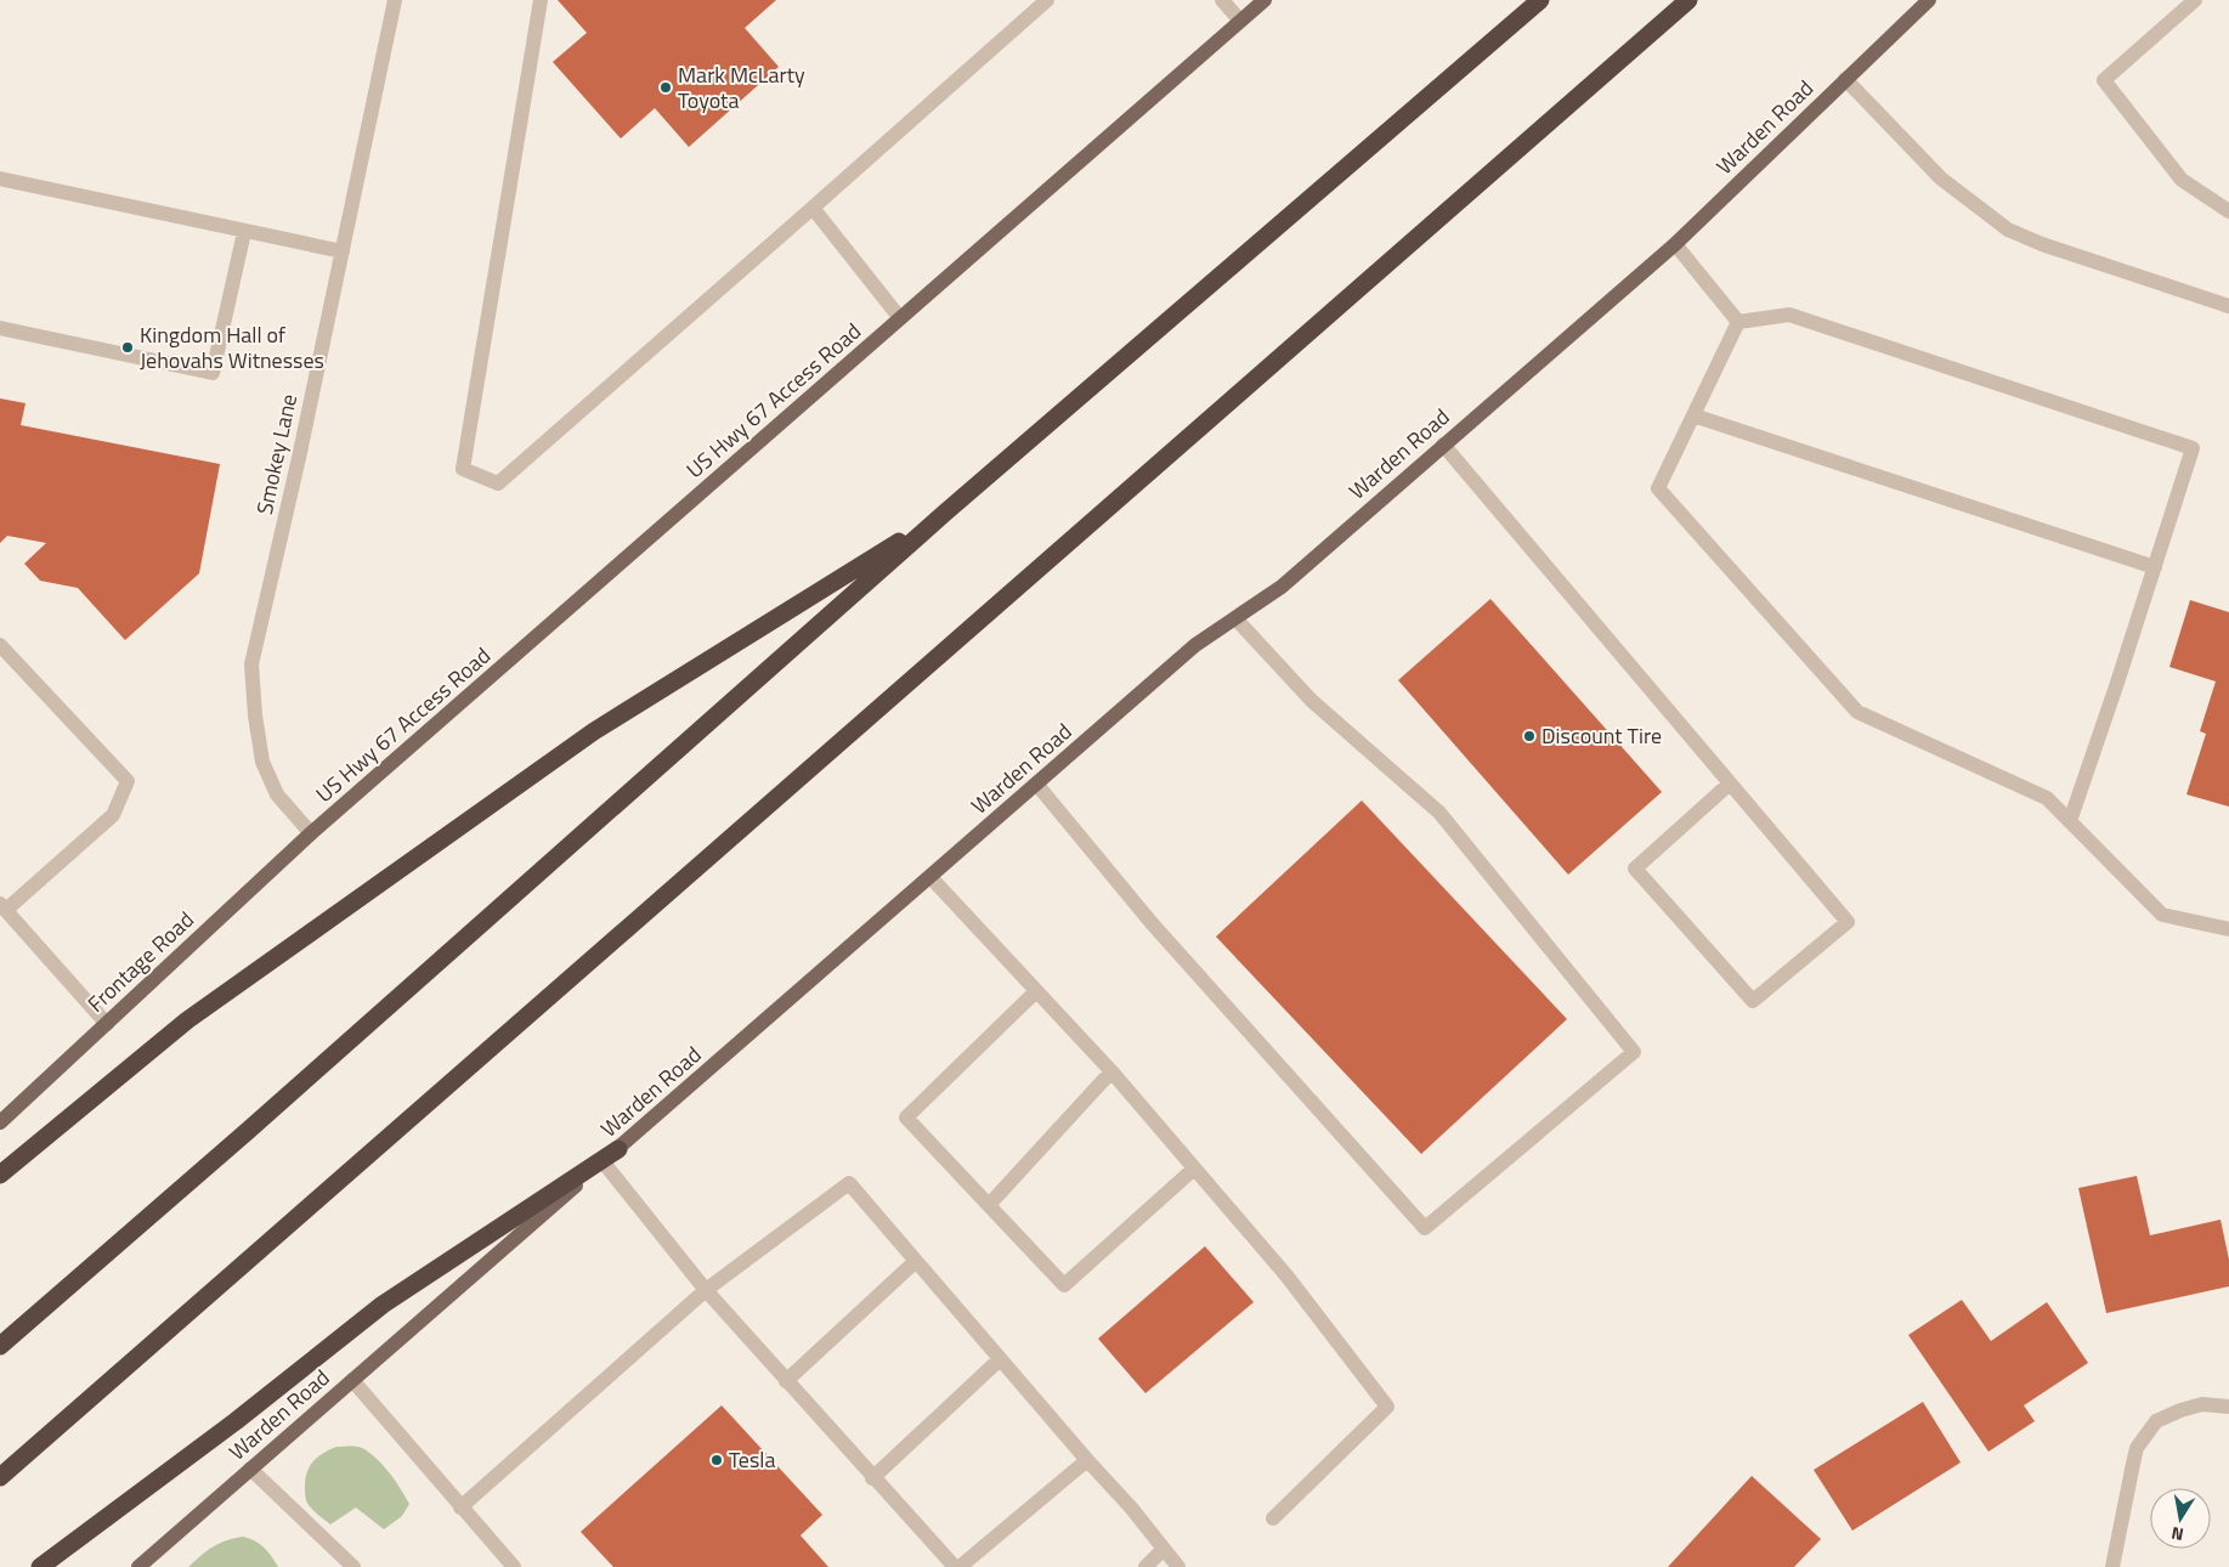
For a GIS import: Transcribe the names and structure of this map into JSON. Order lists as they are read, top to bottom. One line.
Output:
{"streets":{"main road":["Warden Road","US Hwy 67 Access Road","Frontage Road"],"street":["Smokey Lane"]},"crossings":[["US Hwy 67 Access Road","Smokey Lane"],["US Hwy 67 Access Road","Frontage Road"],["Smokey Lane","Frontage Road"]],"places":["Mark McLarty Toyota","Kingdom Hall of Jehovahs Witnesses","Discount Tire","Tesla"],"north":"bottom"}
